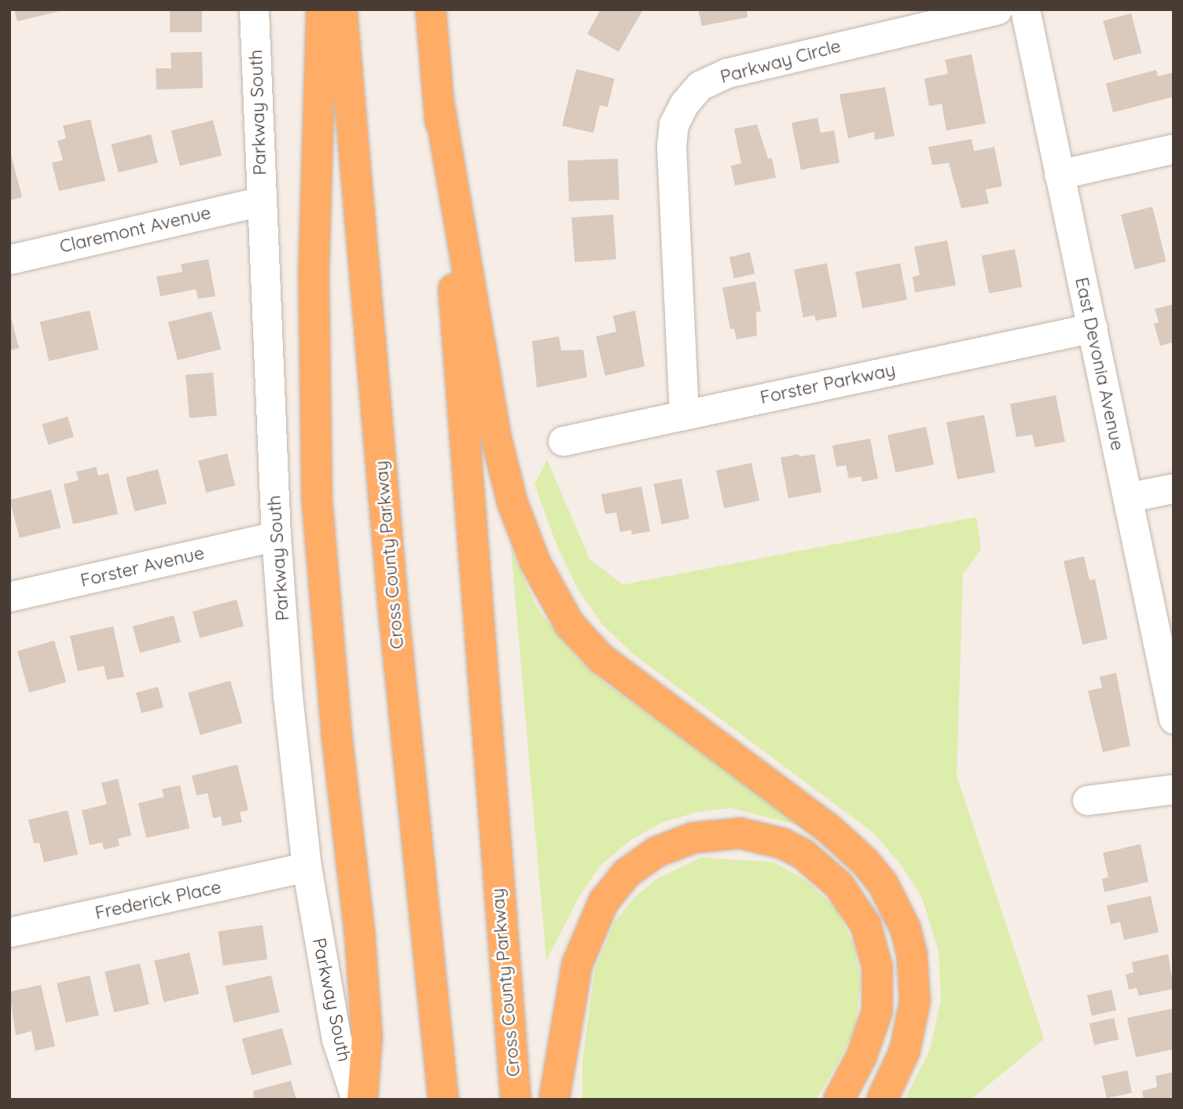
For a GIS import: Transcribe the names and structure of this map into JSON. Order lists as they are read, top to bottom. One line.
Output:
{"streets":{"highway":["Cross County Parkway"],"street":["Parkway Circle","Parkway South","Claremont Avenue","East Devonia Avenue","Forster Parkway","Forster Avenue","Frederick Place"]},"crossings":[["Parkway Circle","Forster Parkway"],["Parkway South","Claremont Avenue"],["Parkway South","Forster Avenue"],["Parkway South","Frederick Place"],["East Devonia Avenue","Forster Parkway"]]}
